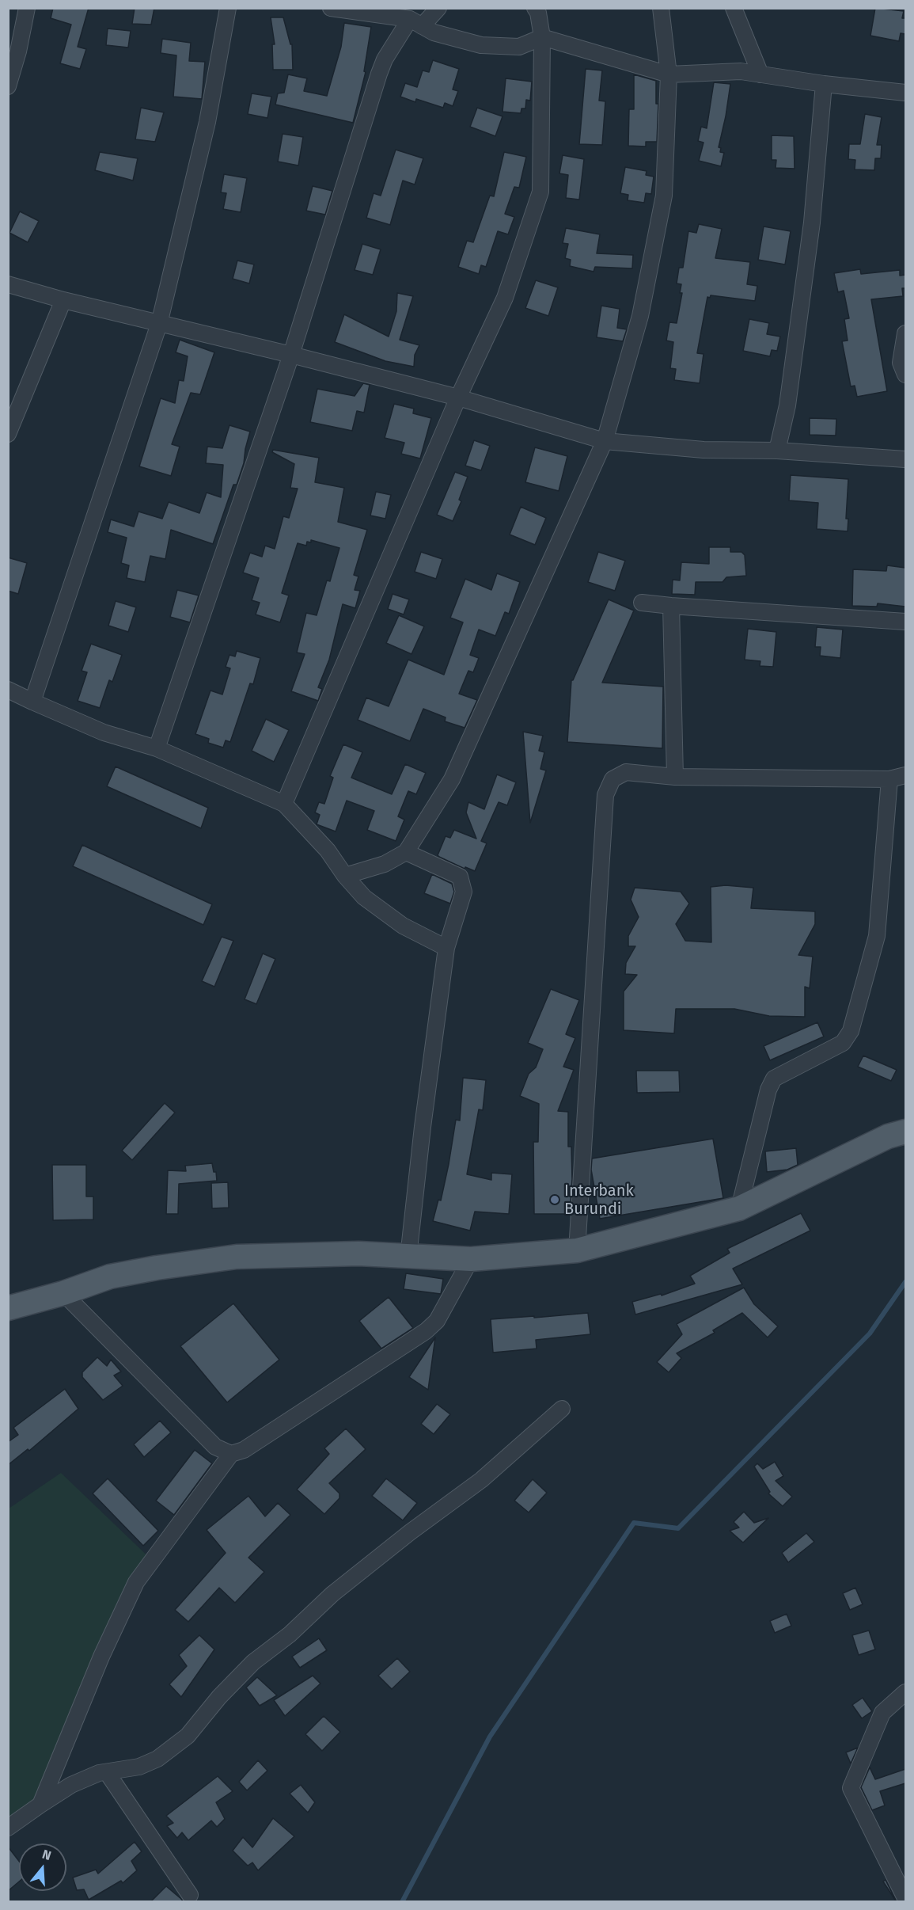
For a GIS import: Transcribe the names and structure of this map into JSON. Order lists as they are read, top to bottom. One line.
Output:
{"places":["Interbank Burundi"],"north":"top"}
